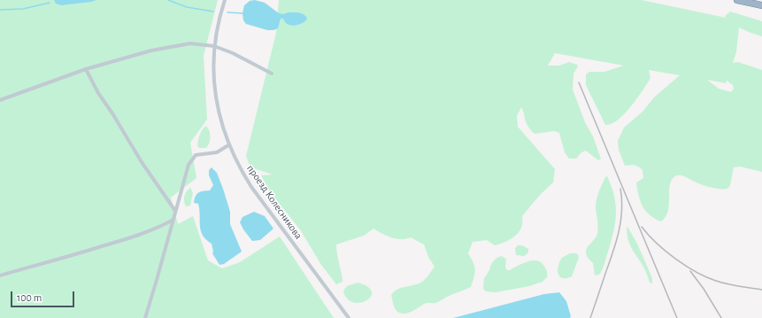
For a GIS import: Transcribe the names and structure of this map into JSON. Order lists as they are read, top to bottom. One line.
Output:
{"streets":{"street":["проезд Колесникова"]},"scale_bar":"100 m"}
